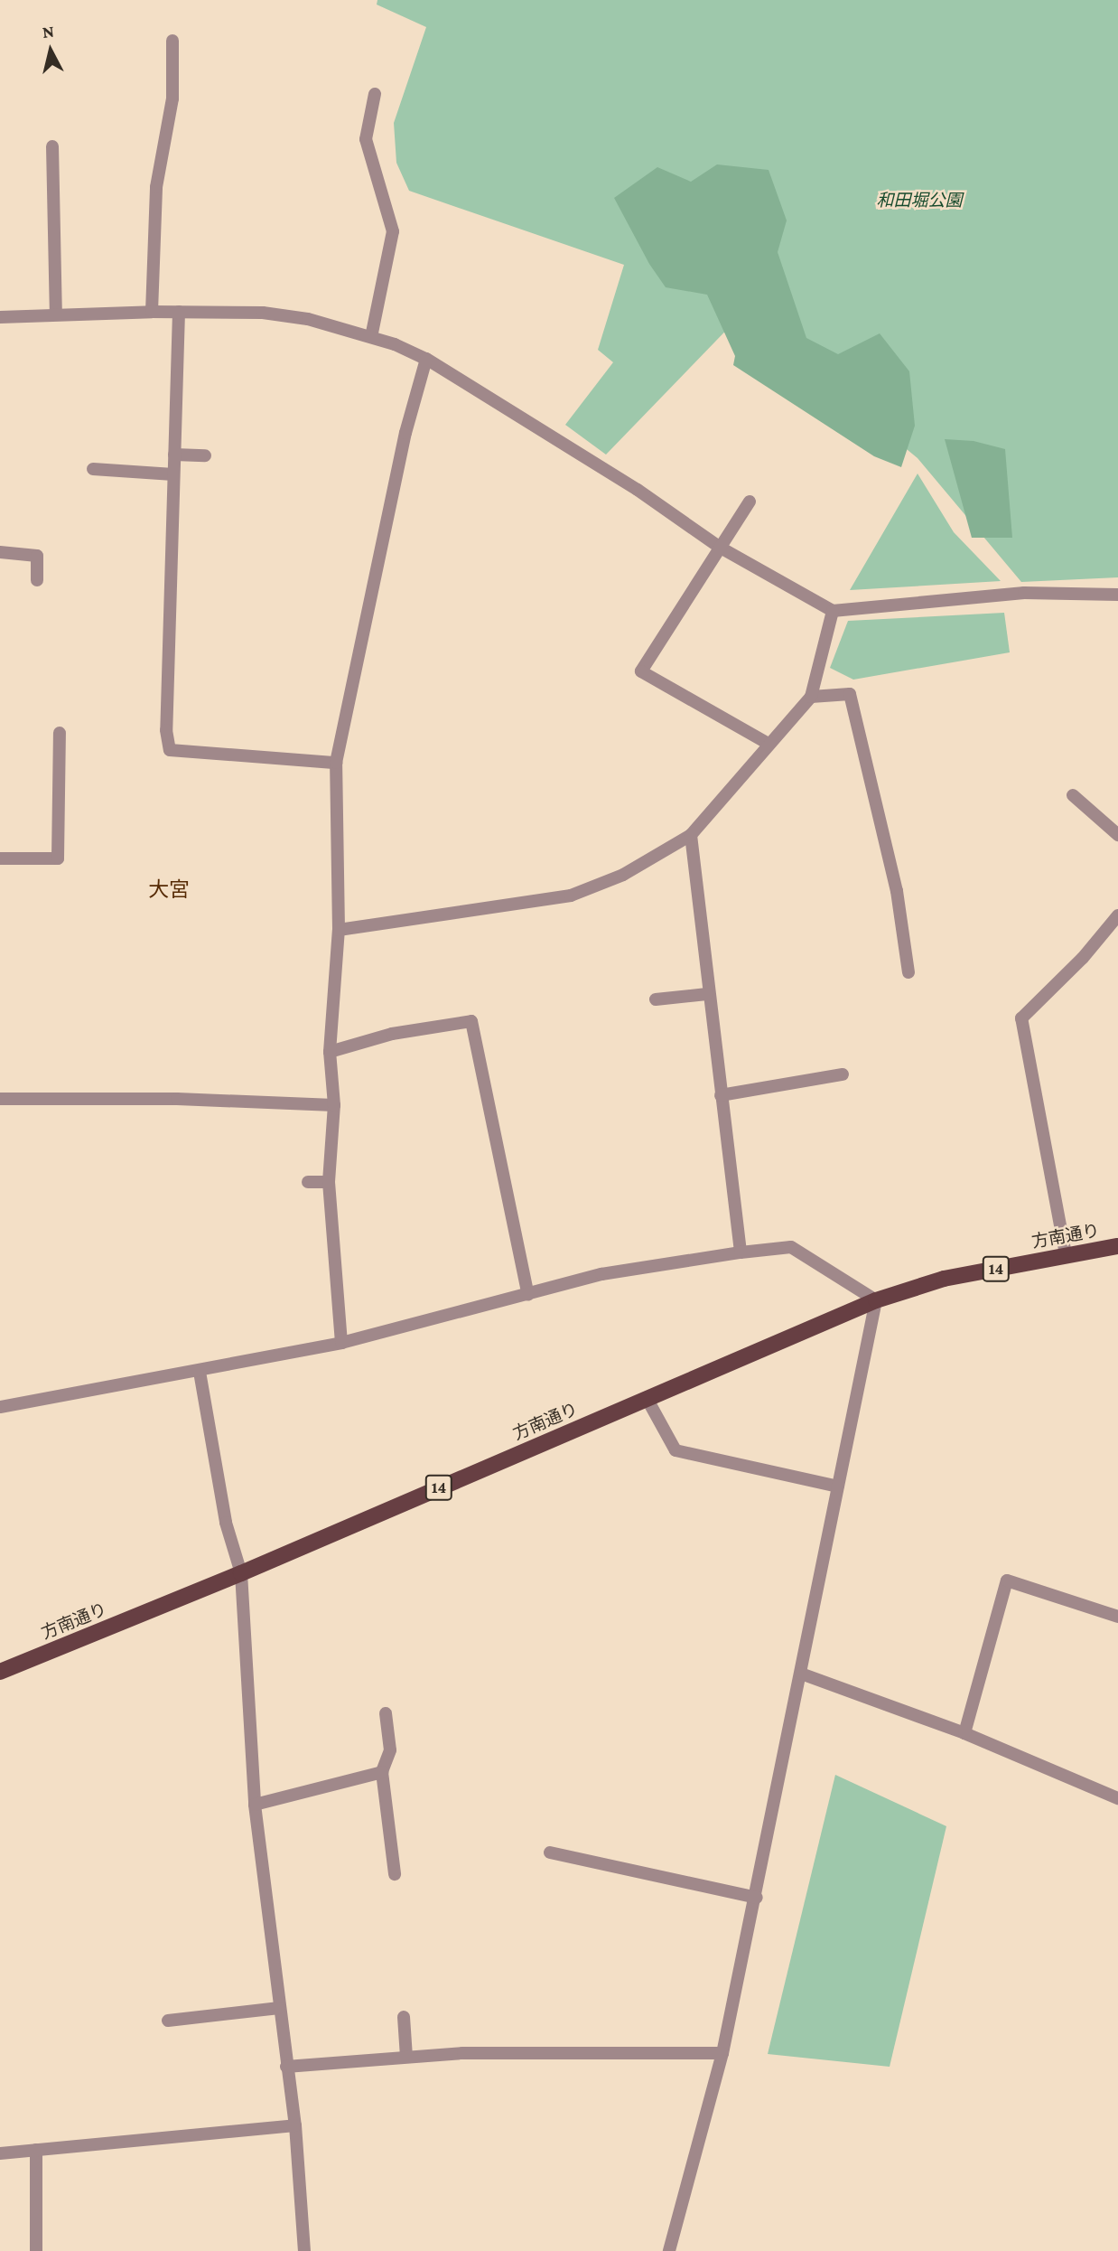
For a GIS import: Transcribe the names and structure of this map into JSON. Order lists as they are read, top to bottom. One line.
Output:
{"streets":{"main road":["方南通り","14"]},"districts":["大宮"],"parks":["和田堀公園"],"north":"top"}
